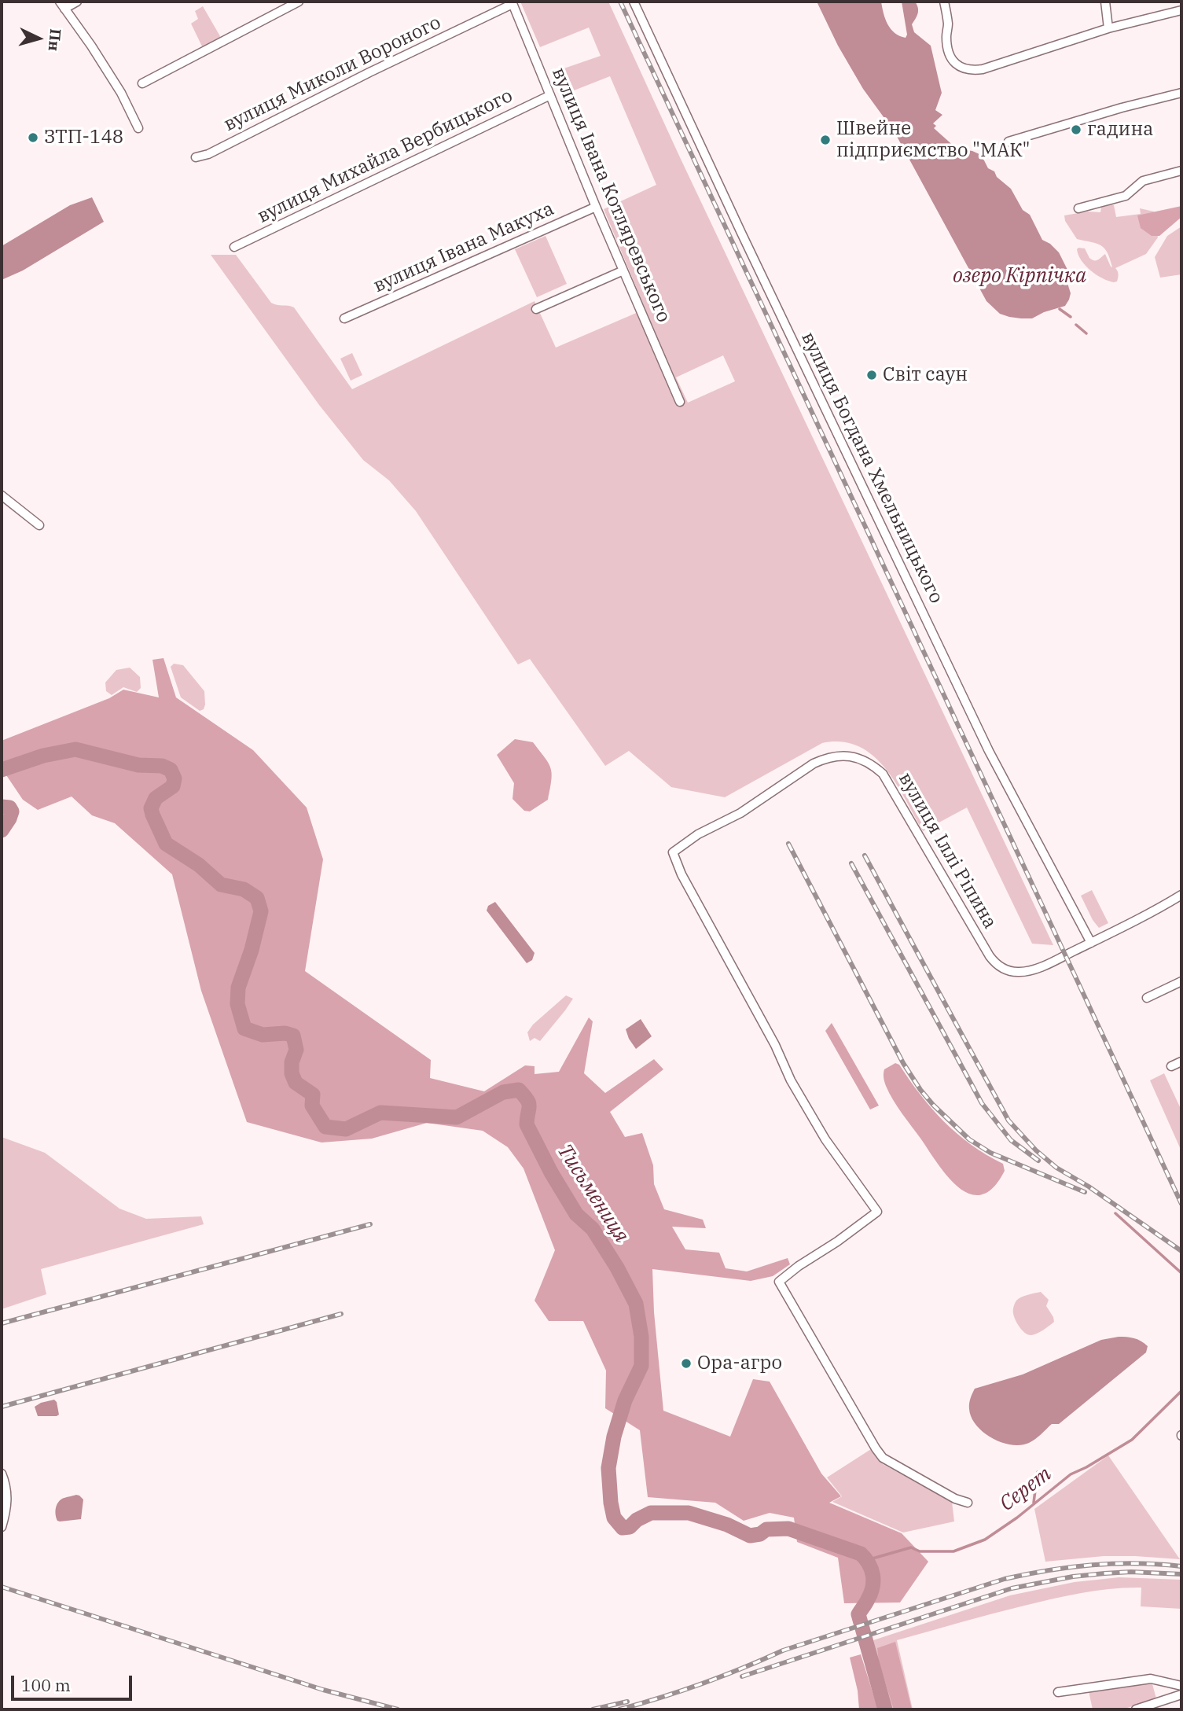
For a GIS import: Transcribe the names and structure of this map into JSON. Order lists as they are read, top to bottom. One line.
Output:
{"streets":{"street":["вулиця Миколи Вороного","вулиця Михайла Вербицького","вулиця Івана Котляревського","вулиця Івана Макуха","вулиця Богдана Хмельницького","вулиця Іллі Ріпина"]},"crossings":[["вулиця Миколи Вороного","вулиця Івана Котляревського"],["вулиця Михайла Вербицького","вулиця Івана Котляревського"],["вулиця Івана Котляревського","вулиця Івана Макуха"],["вулиця Богдана Хмельницького","вулиця Іллі Ріпина"]],"water":["озеро Кірпічка","Тисьмениця","Серет"],"places":["гадина","ЗТП-148","Швейне підприємство \"МАК\"","Світ саун","Ора-агро"],"scale_bar":"100 m","north":"right"}
